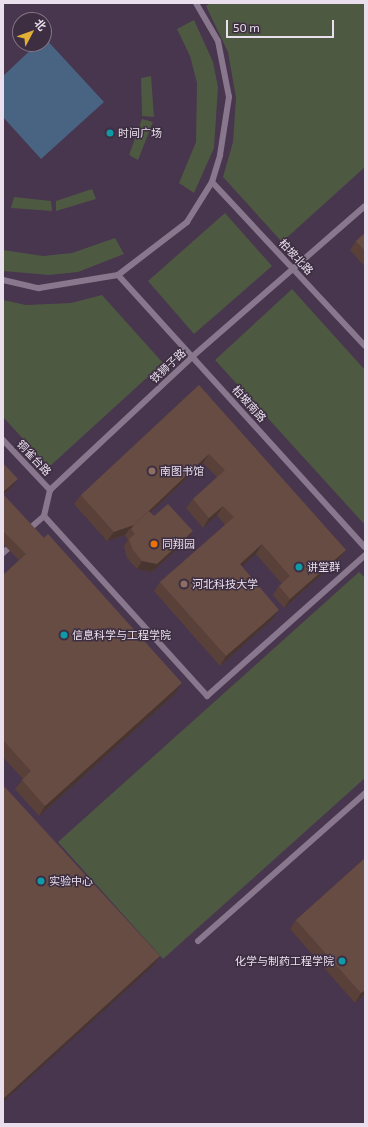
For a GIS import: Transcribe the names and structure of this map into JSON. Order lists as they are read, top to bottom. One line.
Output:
{"streets":{"lane":["柏坡北路","铁狮子路","柏坡南路","铜雀台路"]},"crossings":[["柏坡北路","铁狮子路"],["铁狮子路","柏坡南路"],["铁狮子路","铜雀台路"]],"places":["时间广场","南图书馆","同翔园","讲堂群","河北科技大学","信息科学与工程学院","实验中心","化学与制药工程学院"],"scale_bar":"50 m","north":"top right"}
